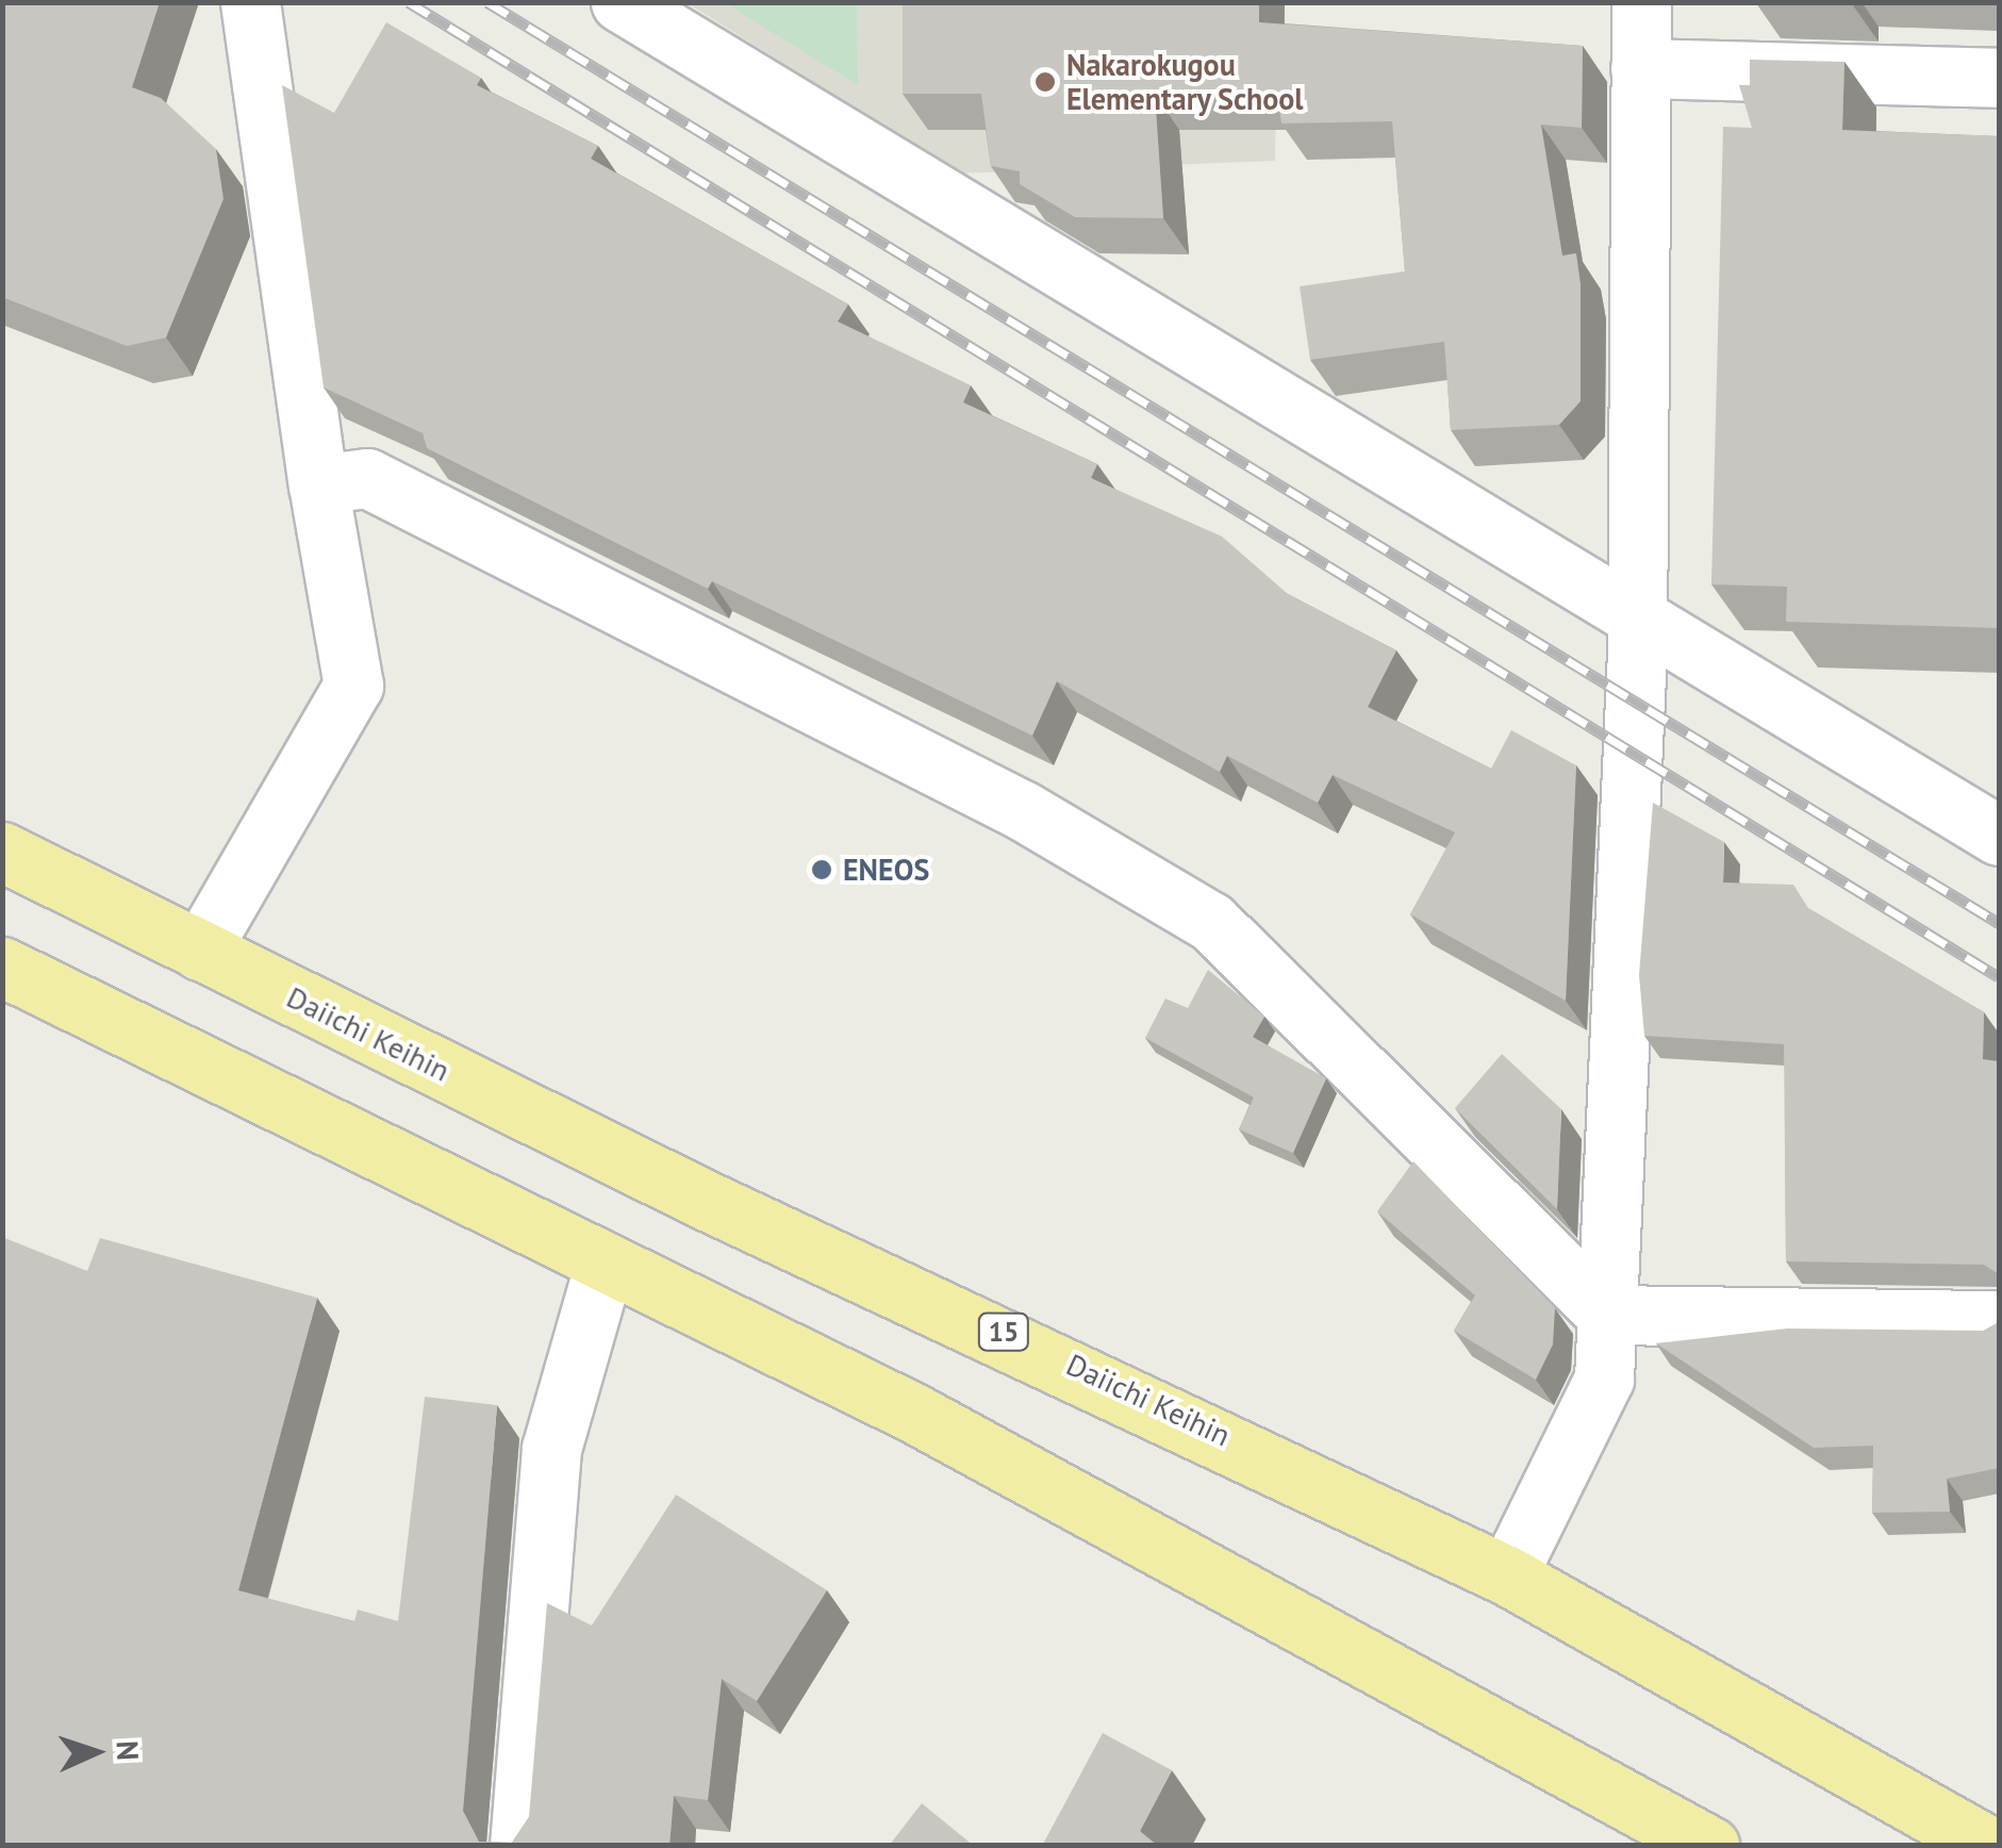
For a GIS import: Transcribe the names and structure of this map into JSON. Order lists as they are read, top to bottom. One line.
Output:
{"streets":{"highway":["Daiichi Keihin","15"]},"places":["Nakarokugou Elementary School","ENEOS"],"north":"right"}
